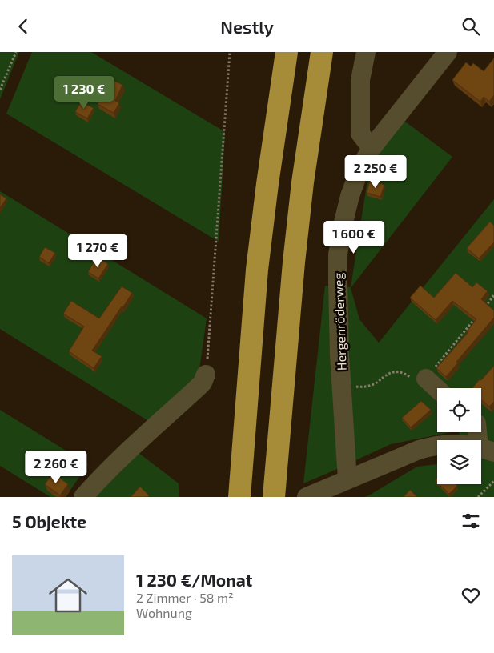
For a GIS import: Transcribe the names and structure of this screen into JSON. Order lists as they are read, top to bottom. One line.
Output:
{"streets":{"street":["Hergenröderweg"]},"page":{"header":"Nestly","price":["1 230 €","2 250 €","1 600 €","1 270 €","2 260 €"],"heading":"5 Objekte","list":[{"name":"1 230 €/Monat","note":"2 Zimmer · 58 m² · Wohnung"}]}}
